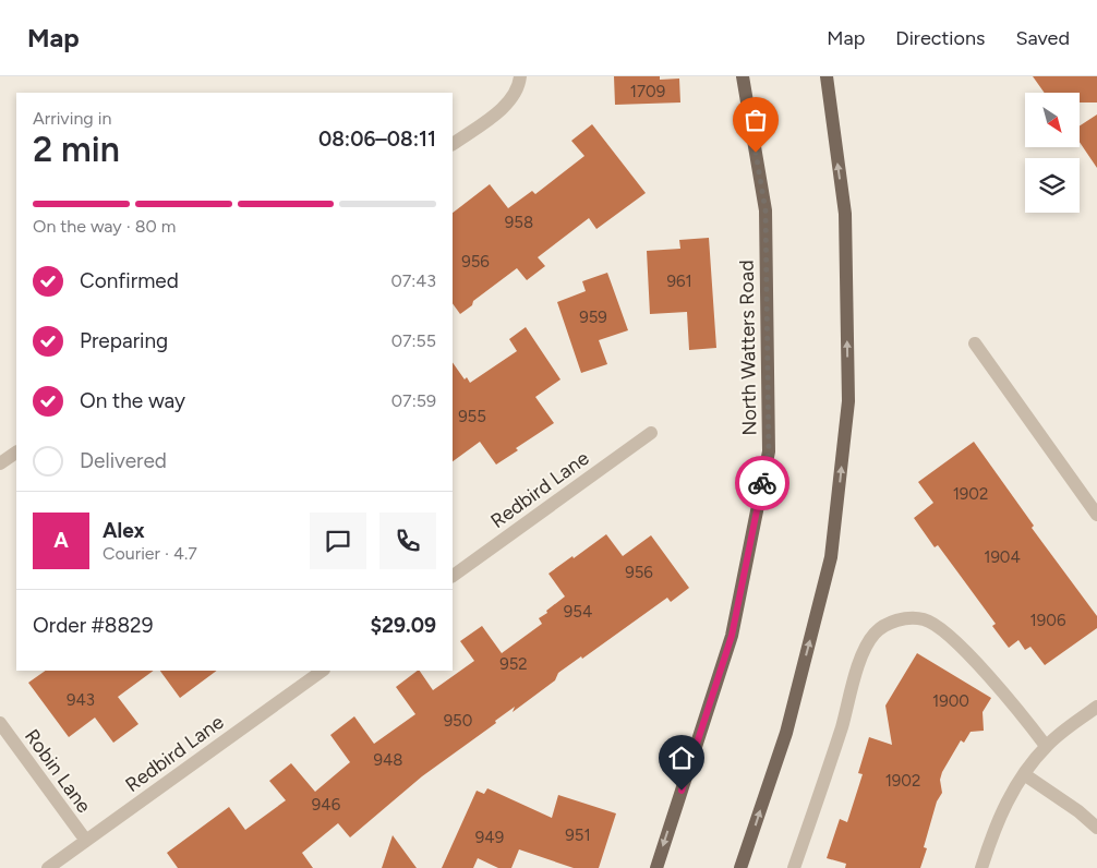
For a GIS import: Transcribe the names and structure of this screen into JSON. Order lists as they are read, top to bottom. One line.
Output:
{"streets":{"main road":["North Watters Road"],"street":["Redbird Lane","Robin Lane"]},"crossings":[["Redbird Lane","Robin Lane"]],"house_numbers":["1709","958","956","961","959","955","1902","1904","956","954","1906","952","943","1900","950","948","1902","946","951","949"],"north":"bottom right","page":{"header":"Map","nav":["Map","Directions","Saved"],"heading":["2 min","Arriving in","08:06–08:11"],"panel":["Alex","Courier · 4.7","Order #8829","$29.09"],"bar":"On the way · 80 m","list":[["Confirmed","07:43"],["Preparing","07:55"],["On the way","07:59"],"Delivered"],"round":"A"}}
